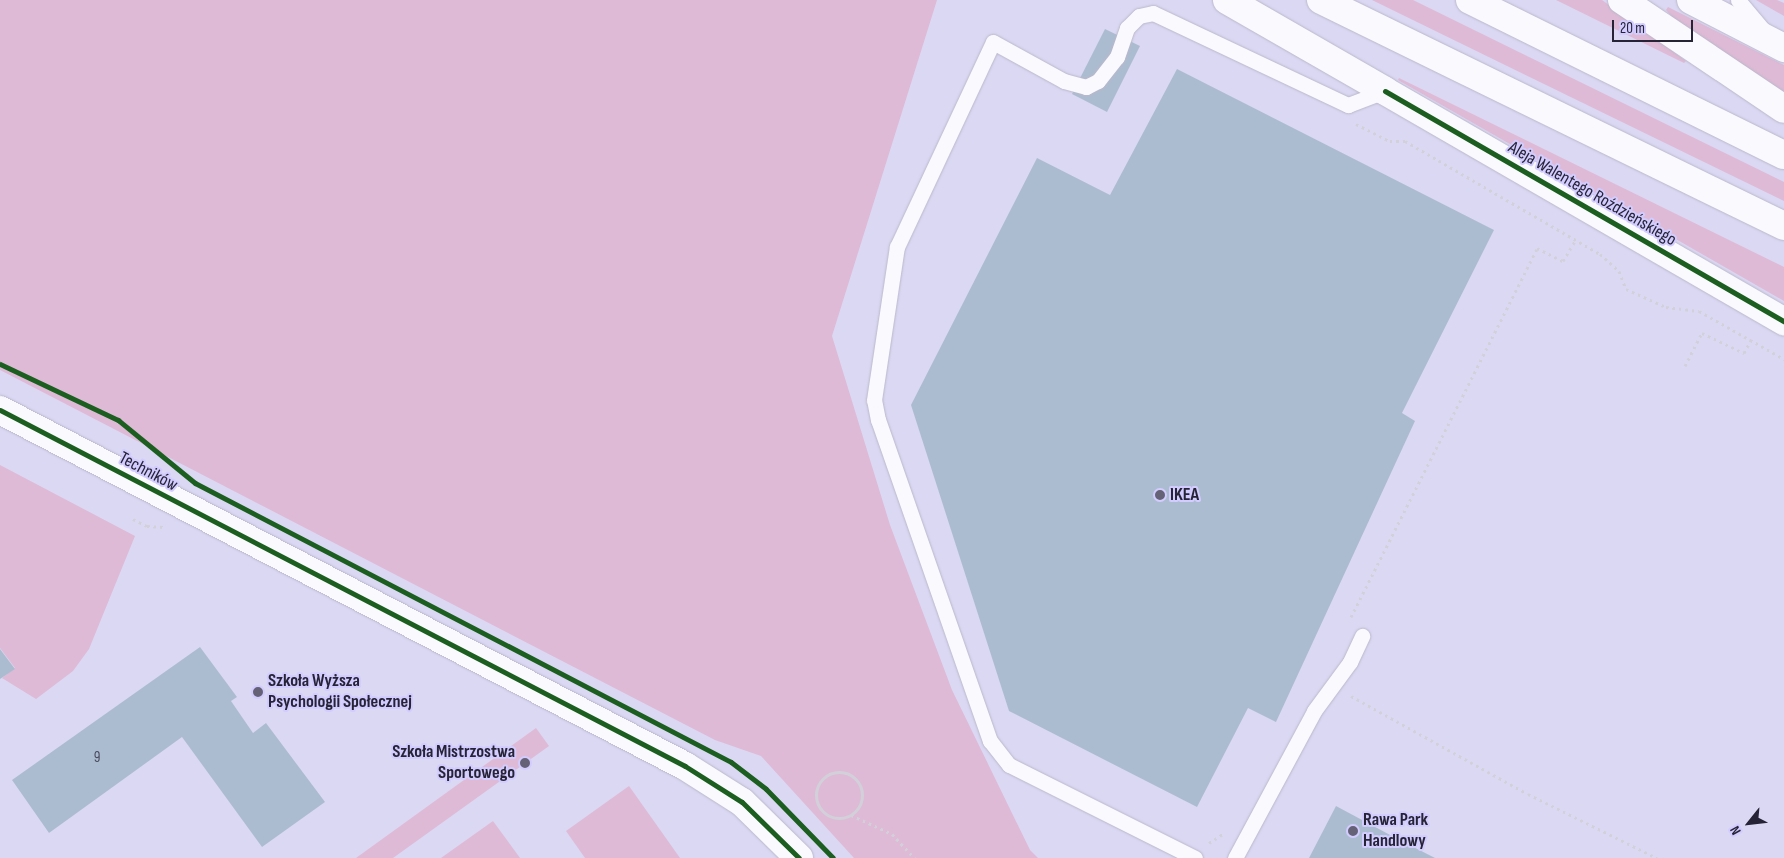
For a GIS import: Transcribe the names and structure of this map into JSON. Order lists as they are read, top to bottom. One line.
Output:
{"streets":{"main road":["Aleja Walentego Roździeńskiego","Techników"]},"places":["IKEA","Szkoła Wyższa Psychologii Społecznej","Szkoła Mistrzostwa Sportowego","Rawa Park Handlowy"],"house_numbers":["9"],"scale_bar":"20 m","north":"bottom left"}
